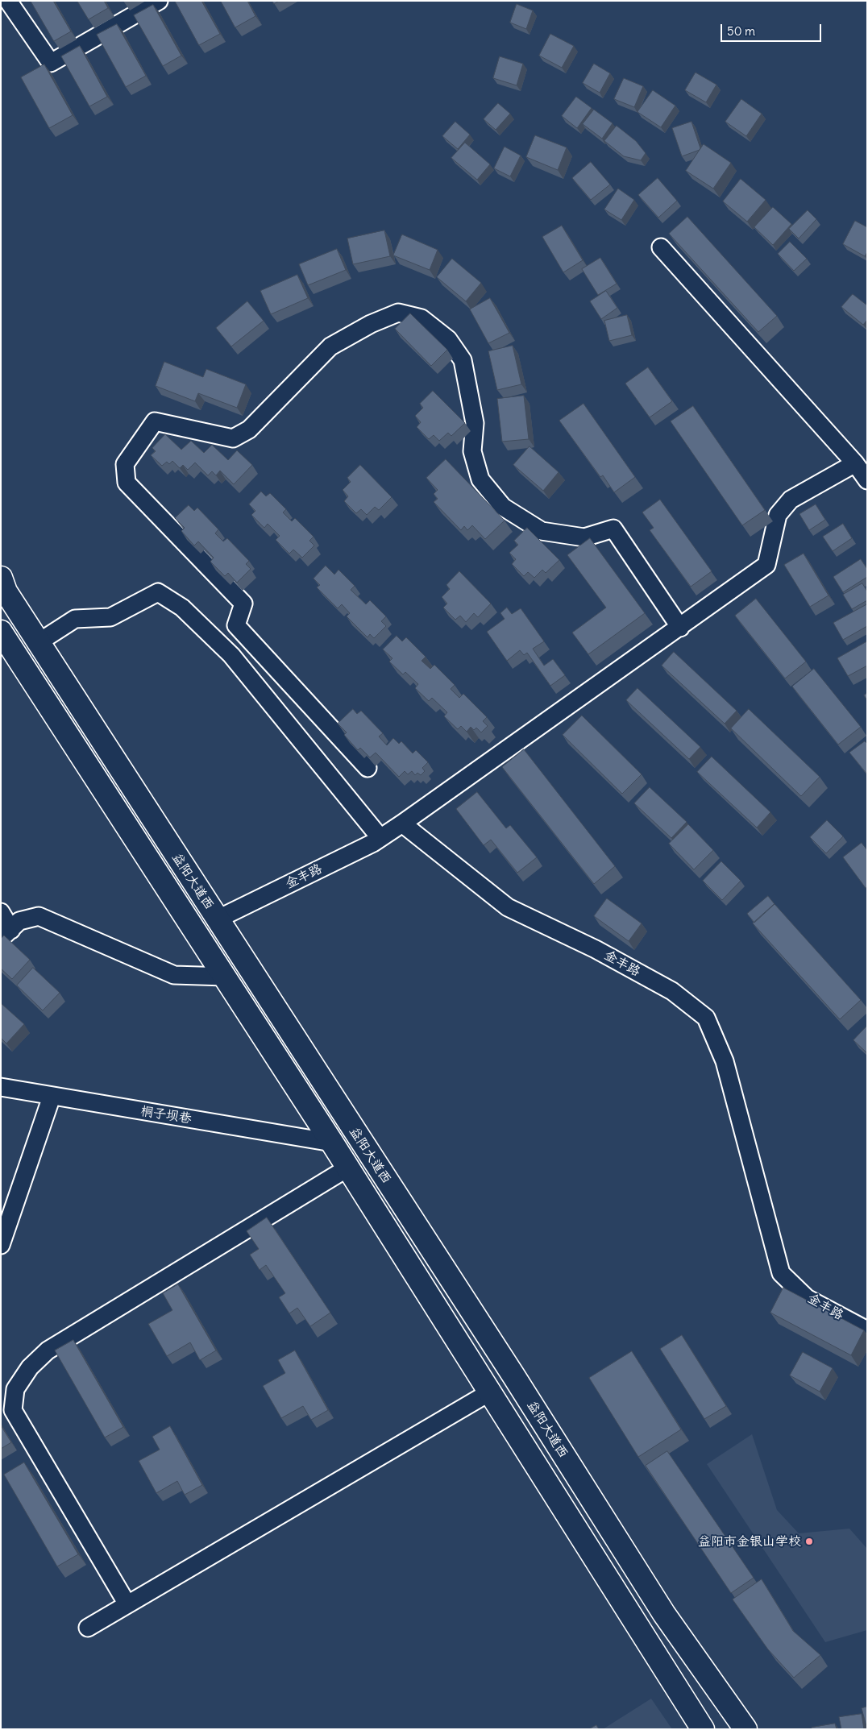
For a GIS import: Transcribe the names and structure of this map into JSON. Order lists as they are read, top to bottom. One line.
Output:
{"streets":{"main road":["益阳大道西"],"street":["金丰路","桐子坝巷"]},"crossings":[["金丰路","益阳大道西"],["益阳大道西","桐子坝巷"]],"places":["益阳市金银山学校"],"scale_bar":"50 m"}
